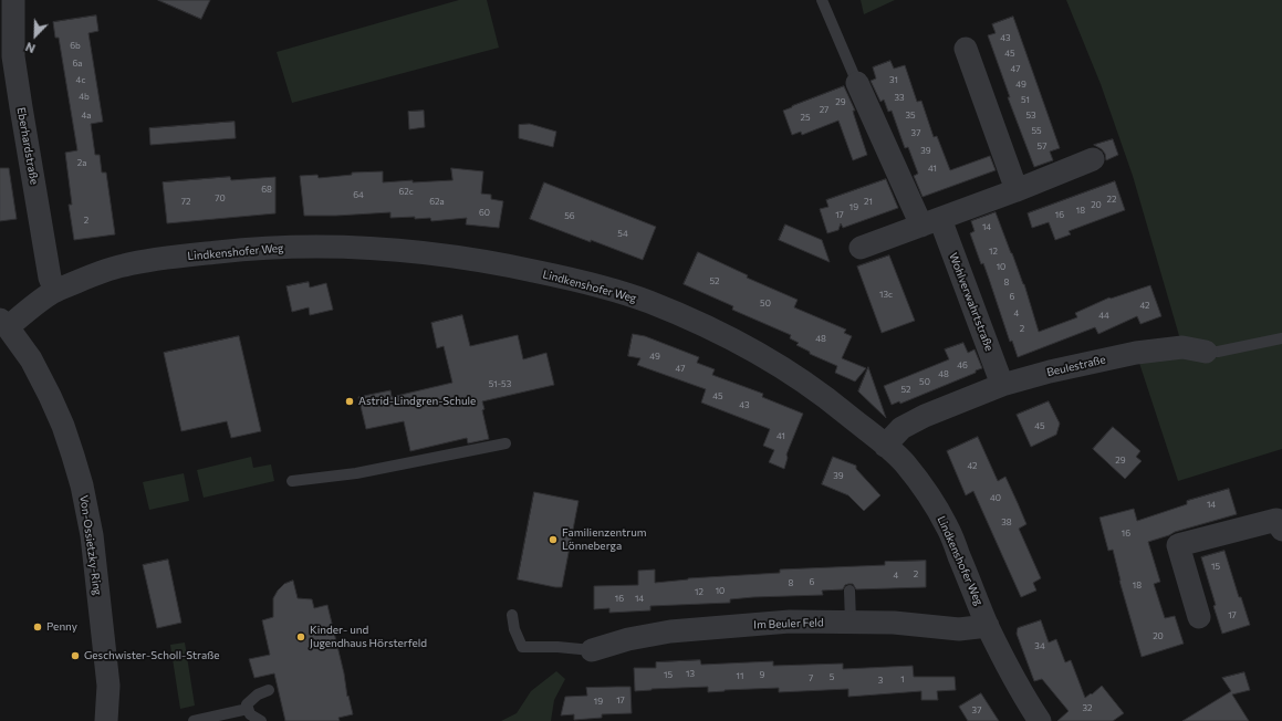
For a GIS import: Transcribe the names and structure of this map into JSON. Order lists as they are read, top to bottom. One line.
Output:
{"streets":{"street":["Eberhardstraße","Lindkenshofer Weg","Wohlverwahrtstraße","Beulestraße","Von-Ossietzky-Ring","Im Beuler Feld"]},"crossings":[["Eberhardstraße","Lindkenshofer Weg"],["Lindkenshofer Weg","Beulestraße"],["Lindkenshofer Weg","Von-Ossietzky-Ring"],["Lindkenshofer Weg","Im Beuler Feld"],["Wohlverwahrtstraße","Beulestraße"]],"places":["Astrid-Lindgren-Schule","Familienzentrum Lönneberga","Penny","Kinder- und Jugendhaus Hörsterfeld","Geschwister-Scholl-Straße"],"house_numbers":["43","6b","45","6a","47","4c","31","49","4b","33","51","29","27","4a","35","53","25","55","37","57","39","2a","41","68","62c","64","70","22","72","62a","21","20","19","18","60","17","16","56","2","14","54","12","10","52","8","13c","6","50","42","4","44","2","48","49","46","47","48","50","51-53","52","45","43","45","41","29","42","39","40","14","38","16","15","2","4","6","8","18","10","12","16","14","17","20","34","13","15","9","11","5","7","1","3","17","19","32","37"],"north":"bottom left"}
